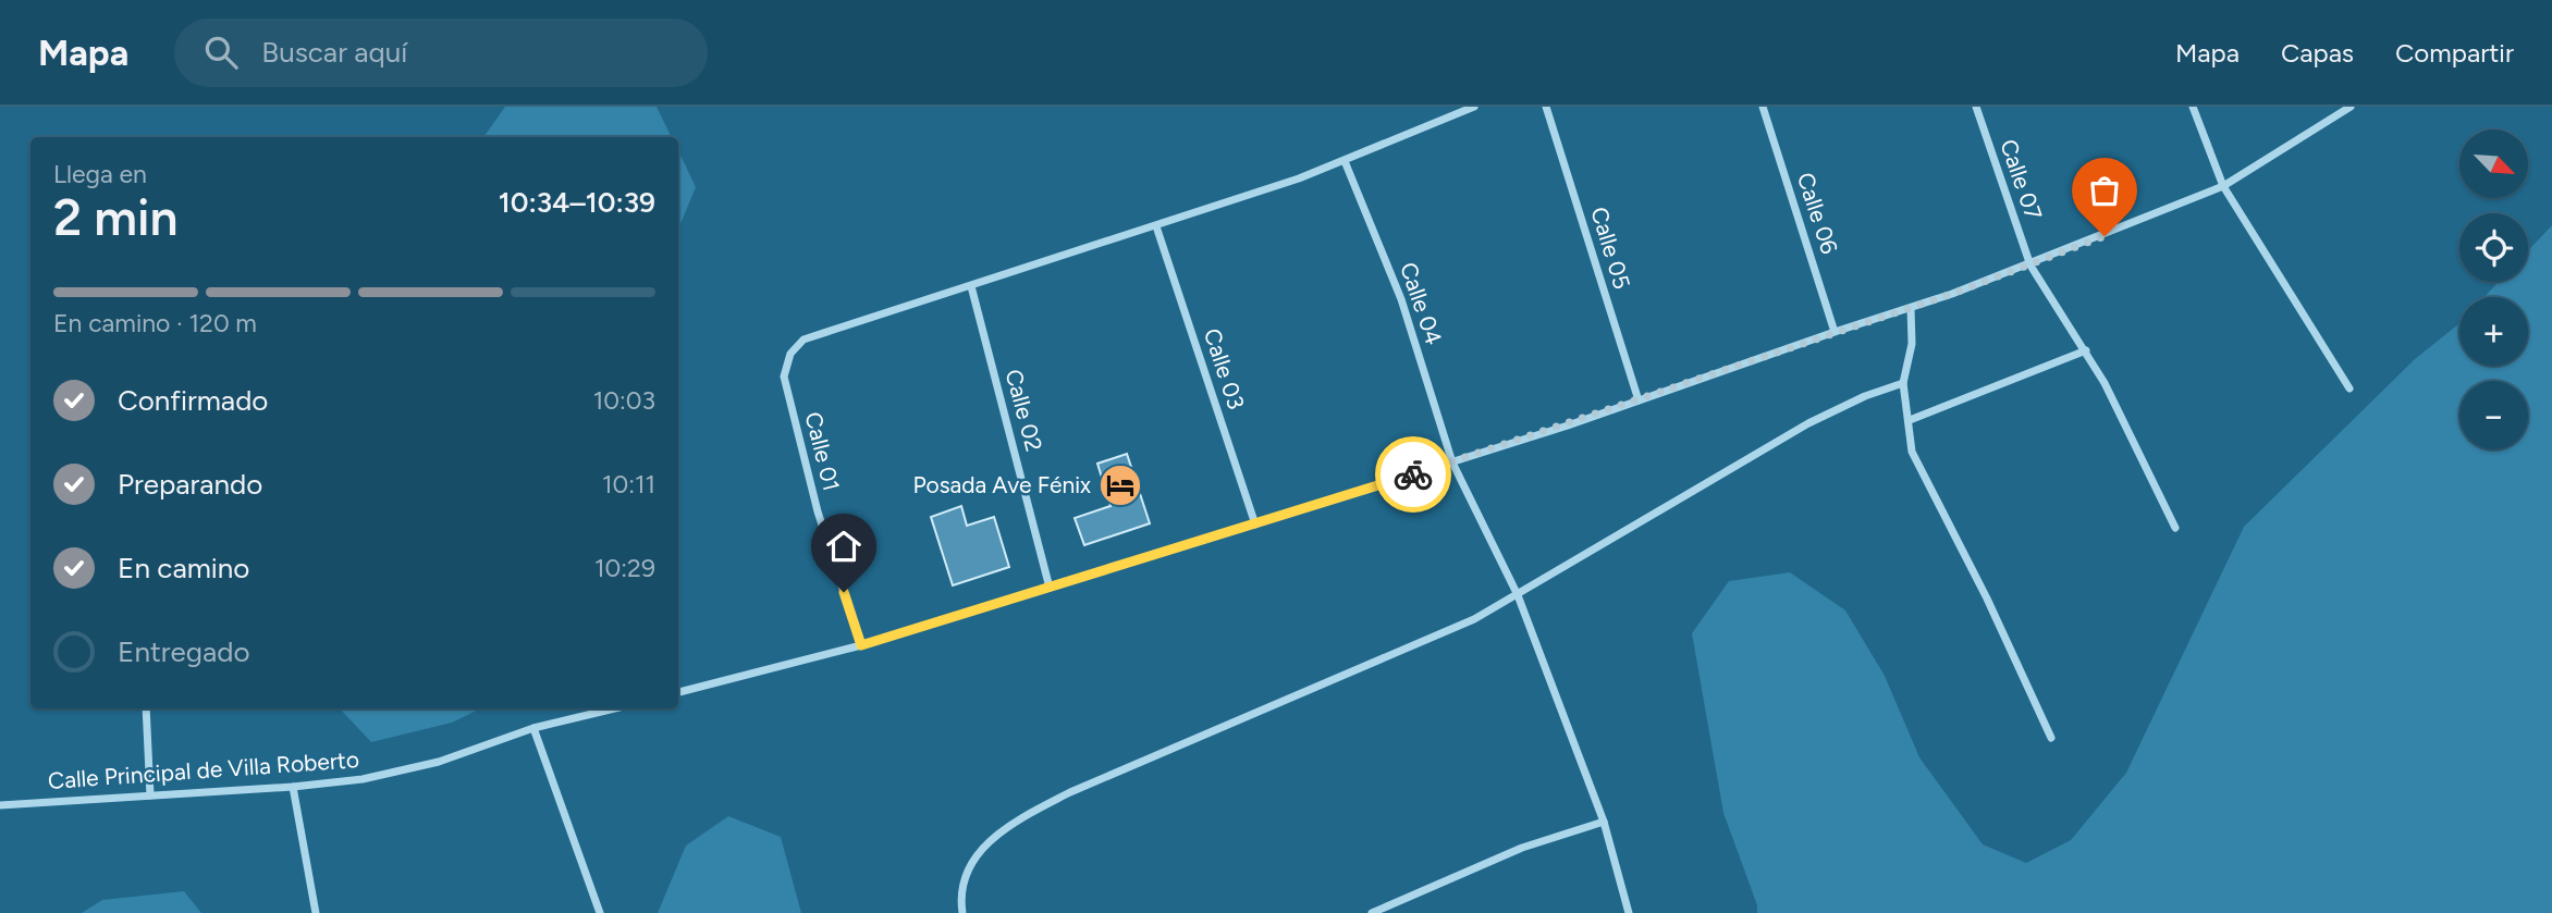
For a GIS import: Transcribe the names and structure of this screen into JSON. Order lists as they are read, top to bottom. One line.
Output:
{"streets":{"street":["Calle 07","Calle 06","Calle 05","Calle 04","Calle 03","Calle 02","Calle 01","Calle Principal de Villa Roberto"]},"crossings":[["Calle 02","Calle 01"]],"places":{"hotel":["Posada Ave Fénix"]},"north":"bottom right","page":{"header":"Mapa","search":"Buscar aquí","nav":["Mapa","Capas","Compartir"],"map_buttons":["+","−"],"heading":["2 min","Llega en","10:34–10:39"],"bar":"En camino · 120 m","list":[["Confirmado","10:03"],["Preparando","10:11"],["En camino","10:29"],"Entregado"]}}
